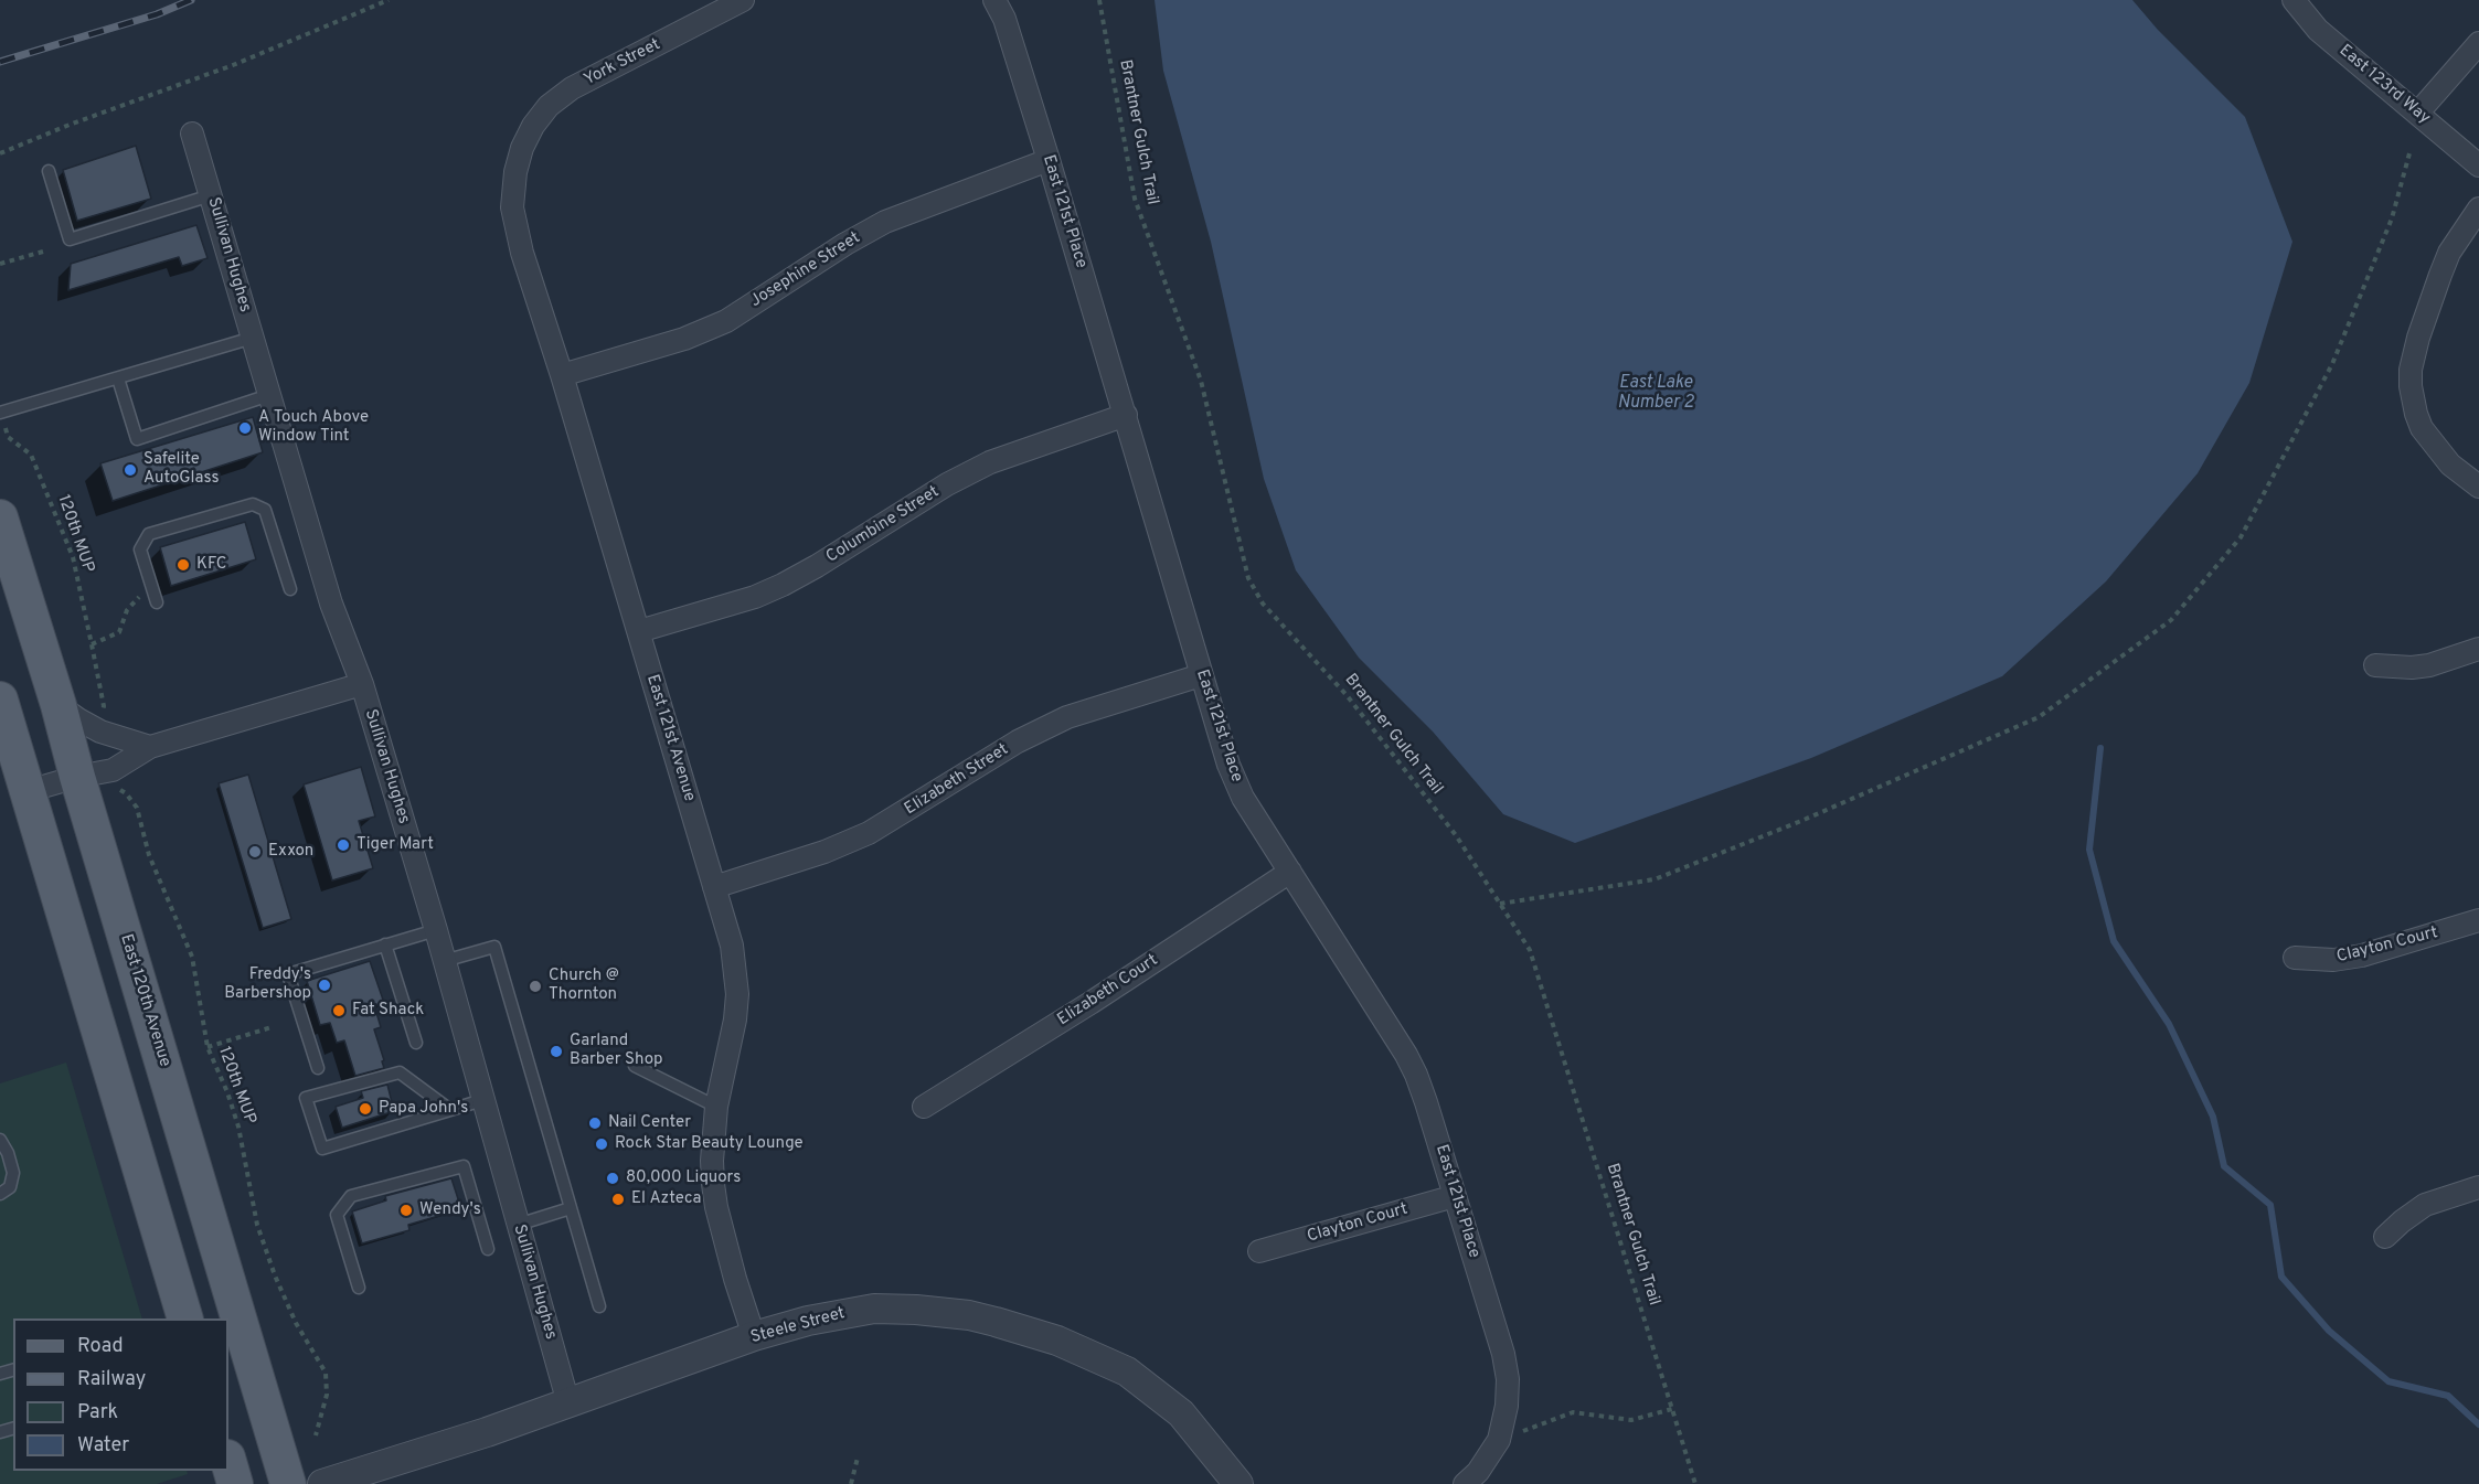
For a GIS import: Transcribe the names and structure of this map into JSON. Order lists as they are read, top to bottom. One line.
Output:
{"streets":{"main road":["East 120th Avenue"],"street":["York Street","East 123rd Way","East 121st Place","Sullivan Hughes","Josephine Street","Columbine Street","East 121st Avenue","Elizabeth Street","Clayton Court","Elizabeth Court","Steele Street"],"path":["Brantner Gulch Trail","120th MUP"]},"crossings":[["York Street","East 121st Avenue"],["East 121st Place","Josephine Street"],["East 121st Place","Columbine Street"],["East 121st Place","Elizabeth Street"],["East 121st Place","Clayton Court"],["East 121st Place","Elizabeth Court"],["Sullivan Hughes","Steele Street"],["Josephine Street","East 121st Avenue"],["Columbine Street","East 121st Avenue"],["East 121st Avenue","Elizabeth Street"],["East 121st Avenue","Steele Street"]],"water":["East Lake Number 2"],"places":["A Touch Above Window Tint","Safelite AutoGlass","KFC","Tiger Mart","Exxon","Freddy's Barbershop","Church @ Thornton","Fat Shack","Garland Barber Shop","Papa John's","Nail Center","Rock Star Beauty Lounge","80,000 Liquors","El Azteca","Wendy's"],"legend":["Road","Railway","Park","Water"]}
